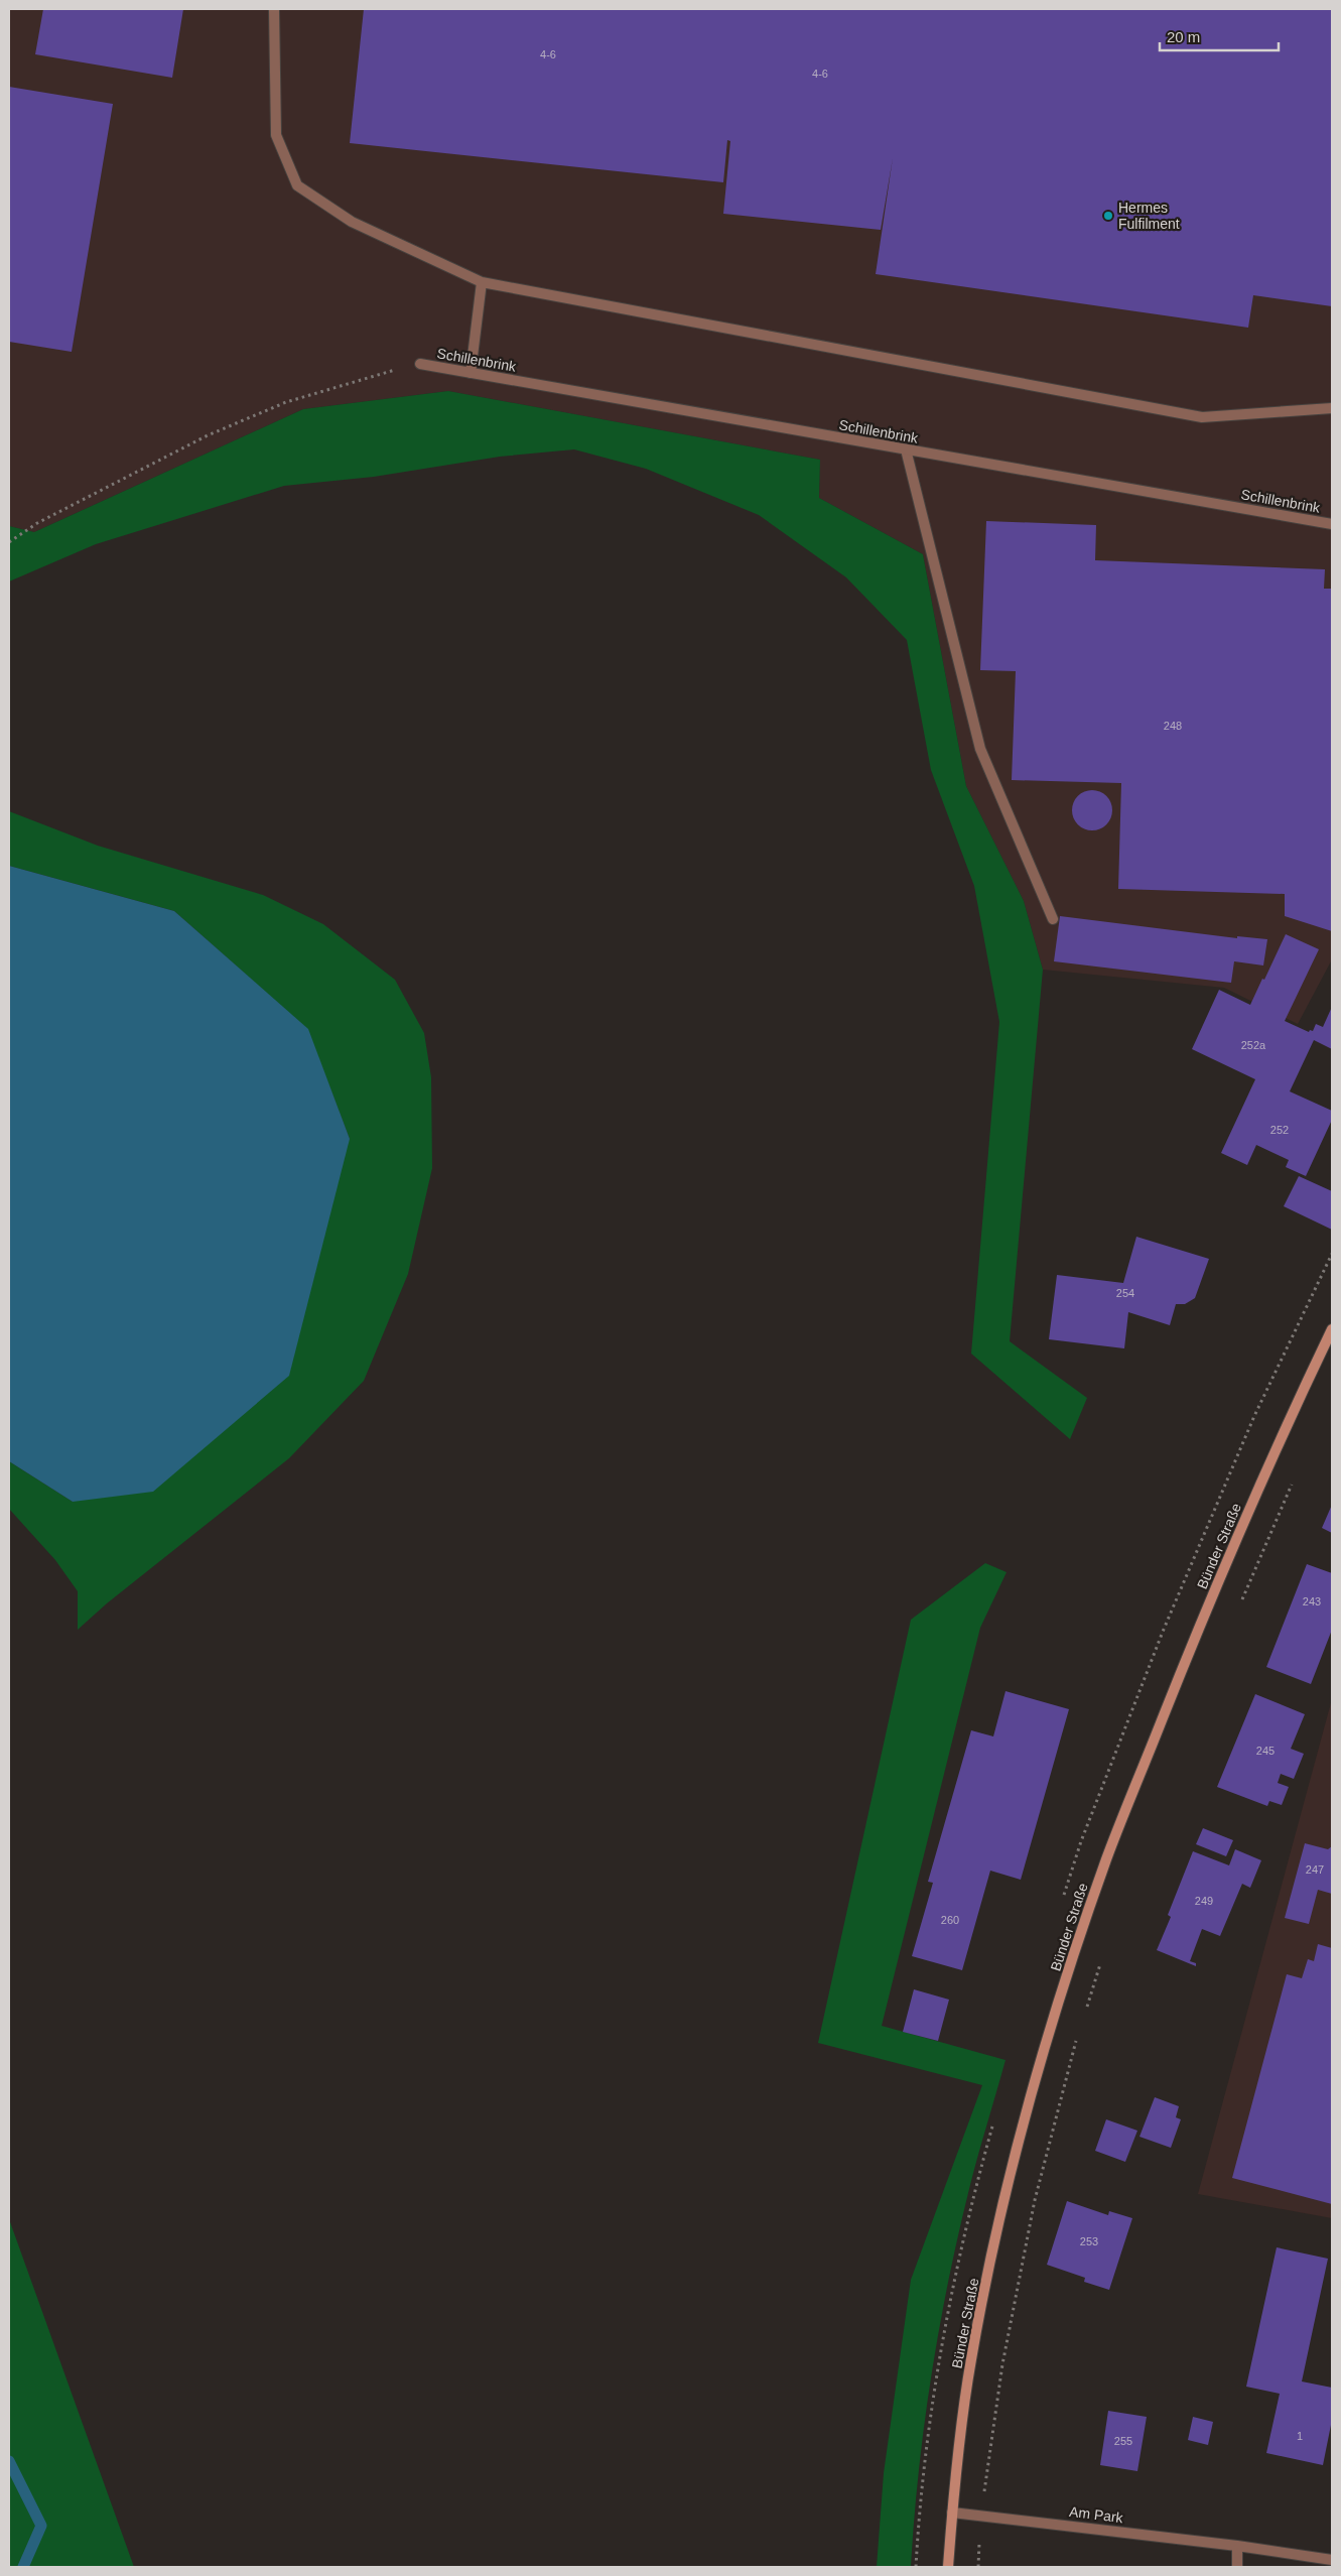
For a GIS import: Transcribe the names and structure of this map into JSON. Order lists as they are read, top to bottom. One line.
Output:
{"streets":{"main road":["Bünder Straße"],"street":["Schillenbrink","Am Park"]},"crossings":[["Bünder Straße","Am Park"]],"places":["Hermes Fulfilment"],"house_numbers":["4-6","4-6","248","252a","252","254","243","245","247","249","260","253","1","255"],"scale_bar":"20 m"}
